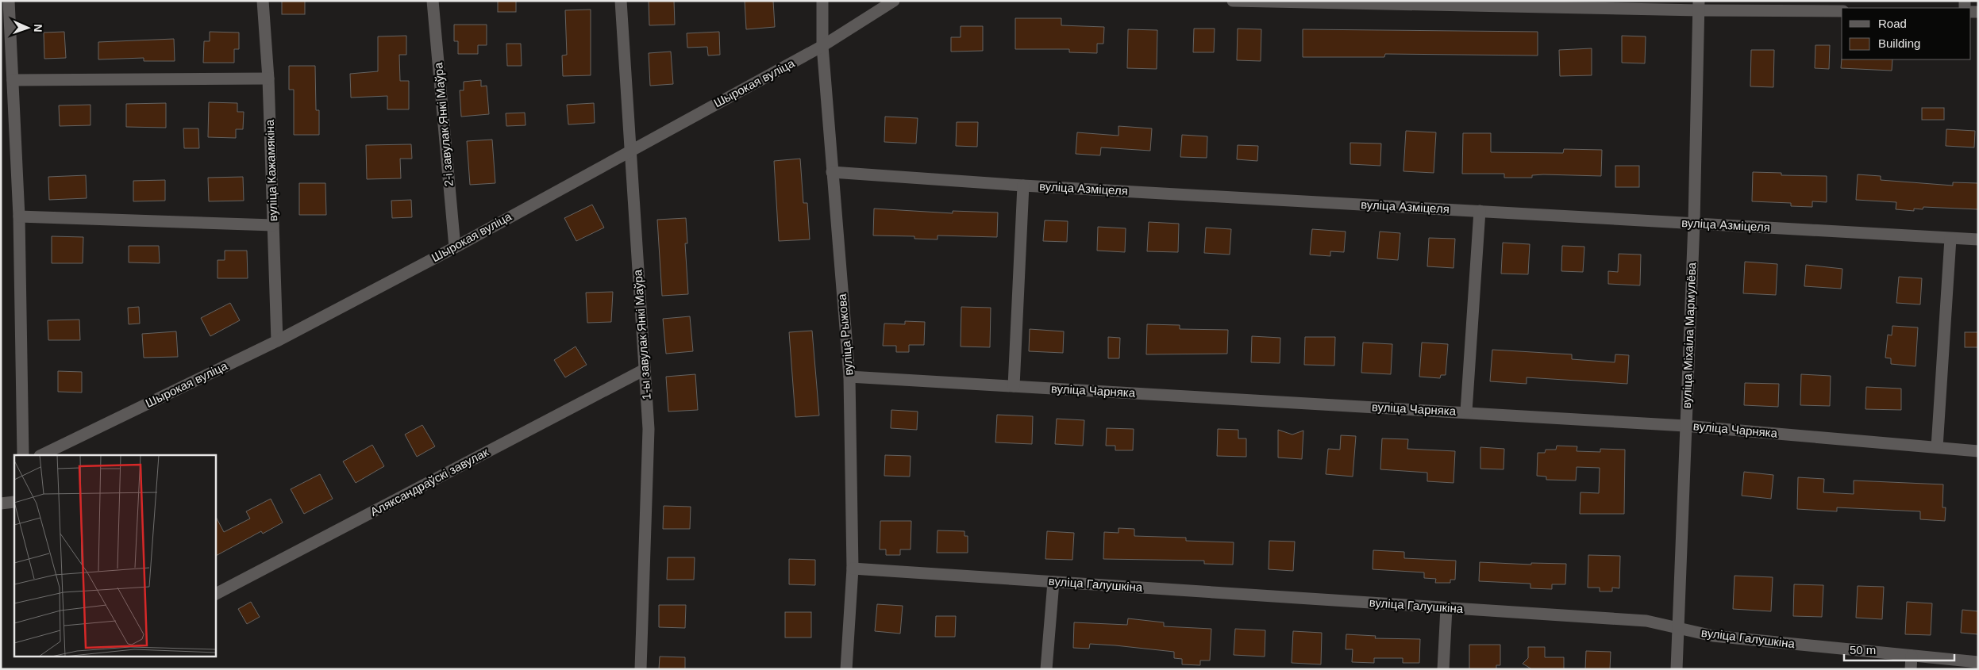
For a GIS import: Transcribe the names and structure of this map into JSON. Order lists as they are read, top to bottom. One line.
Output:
{"streets":{"street":["Шырокая вуліца","2-і завулак Янкі Маўра","вуліца Кажамякіна","вуліца Азміцеля","1-ы завулак Янкі Маўра","вуліца Рыжова","вуліца Міхаіла Мармулёва","вуліца Чарняка","Аляксандраўскі завулак","вуліца Галушкіна"]},"crossings":[["Шырокая вуліца","2-і завулак Янкі Маўра"],["Шырокая вуліца","вуліца Кажамякіна"],["Шырокая вуліца","1-ы завулак Янкі Маўра"],["Шырокая вуліца","вуліца Рыжова"],["вуліца Азміцеля","вуліца Рыжова"],["вуліца Азміцеля","вуліца Міхаіла Мармулёва"],["1-ы завулак Янкі Маўра","Аляксандраўскі завулак"],["вуліца Рыжова","вуліца Чарняка"],["вуліца Рыжова","вуліца Галушкіна"],["вуліца Міхаіла Мармулёва","вуліца Чарняка"],["вуліца Міхаіла Мармулёва","вуліца Галушкіна"]],"legend":["Road","Building"],"scale_bar":"50 m","north":"right"}
